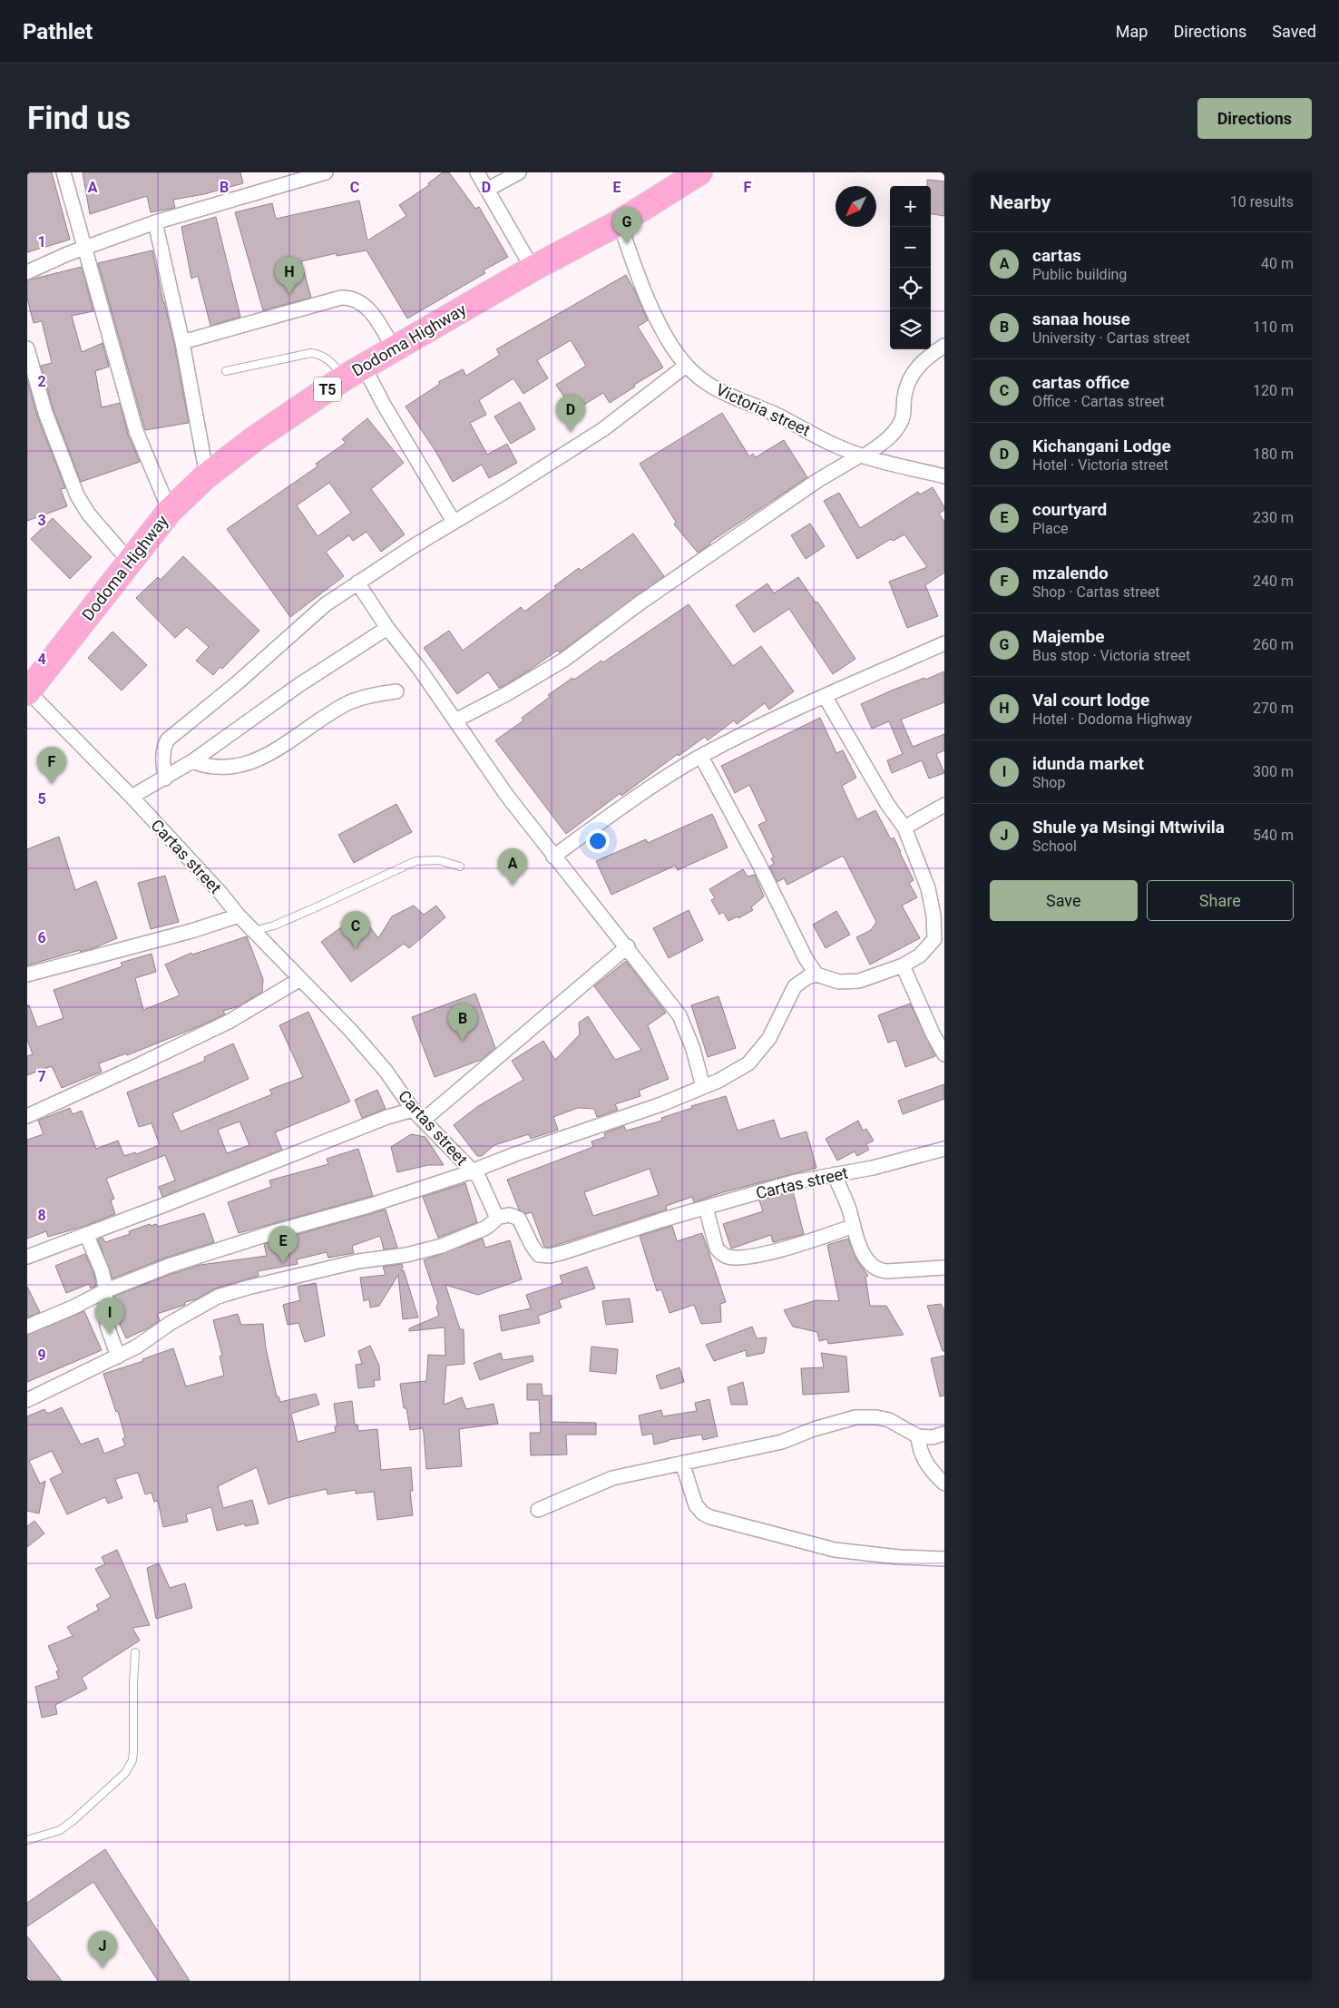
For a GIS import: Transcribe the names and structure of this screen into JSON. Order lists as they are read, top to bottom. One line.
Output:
{"streets":{"highway":["Dodoma Highway","T5"],"street":["Victoria street","Cartas street"]},"crossings":[["Dodoma Highway","Victoria street"],["Dodoma Highway","Cartas street"]],"north":"bottom left","page":{"header":"Pathlet","nav":["Map","Directions","Saved"],"buttons":["Directions",["Save","Share"]],"title":"Find us","heading":["Nearby","10 results"],"map_buttons":["+","−"],"pins":["G","H","D","F","A","C","B","E","I","J"],"list":[{"mark":"A","name":"cartas","note":"Public building","value":"40 m"},{"mark":"B","name":"sanaa house","note":"University · Cartas street","value":"110 m"},{"mark":"C","name":"cartas office","note":"Office · Cartas street","value":"120 m"},{"mark":"D","name":"Kichangani Lodge","note":"Hotel · Victoria street","value":"180 m"},{"mark":"E","name":"courtyard","note":"Place","value":"230 m"},{"mark":"F","name":"mzalendo","note":"Shop · Cartas street","value":"240 m"},{"mark":"G","name":"Majembe","note":"Bus stop · Victoria street","value":"260 m"},{"mark":"H","name":"Val court lodge","note":"Hotel · Dodoma Highway","value":"270 m"},{"mark":"I","name":"idunda market","note":"Shop","value":"300 m"},{"mark":"J","name":"Shule ya Msingi Mtwivila","note":"School","value":"540 m"}]},"grid":{"columns":["A","B","C","D","E","F"],"rows":["1","2","3","4","5","6","7","8","9"]}}
